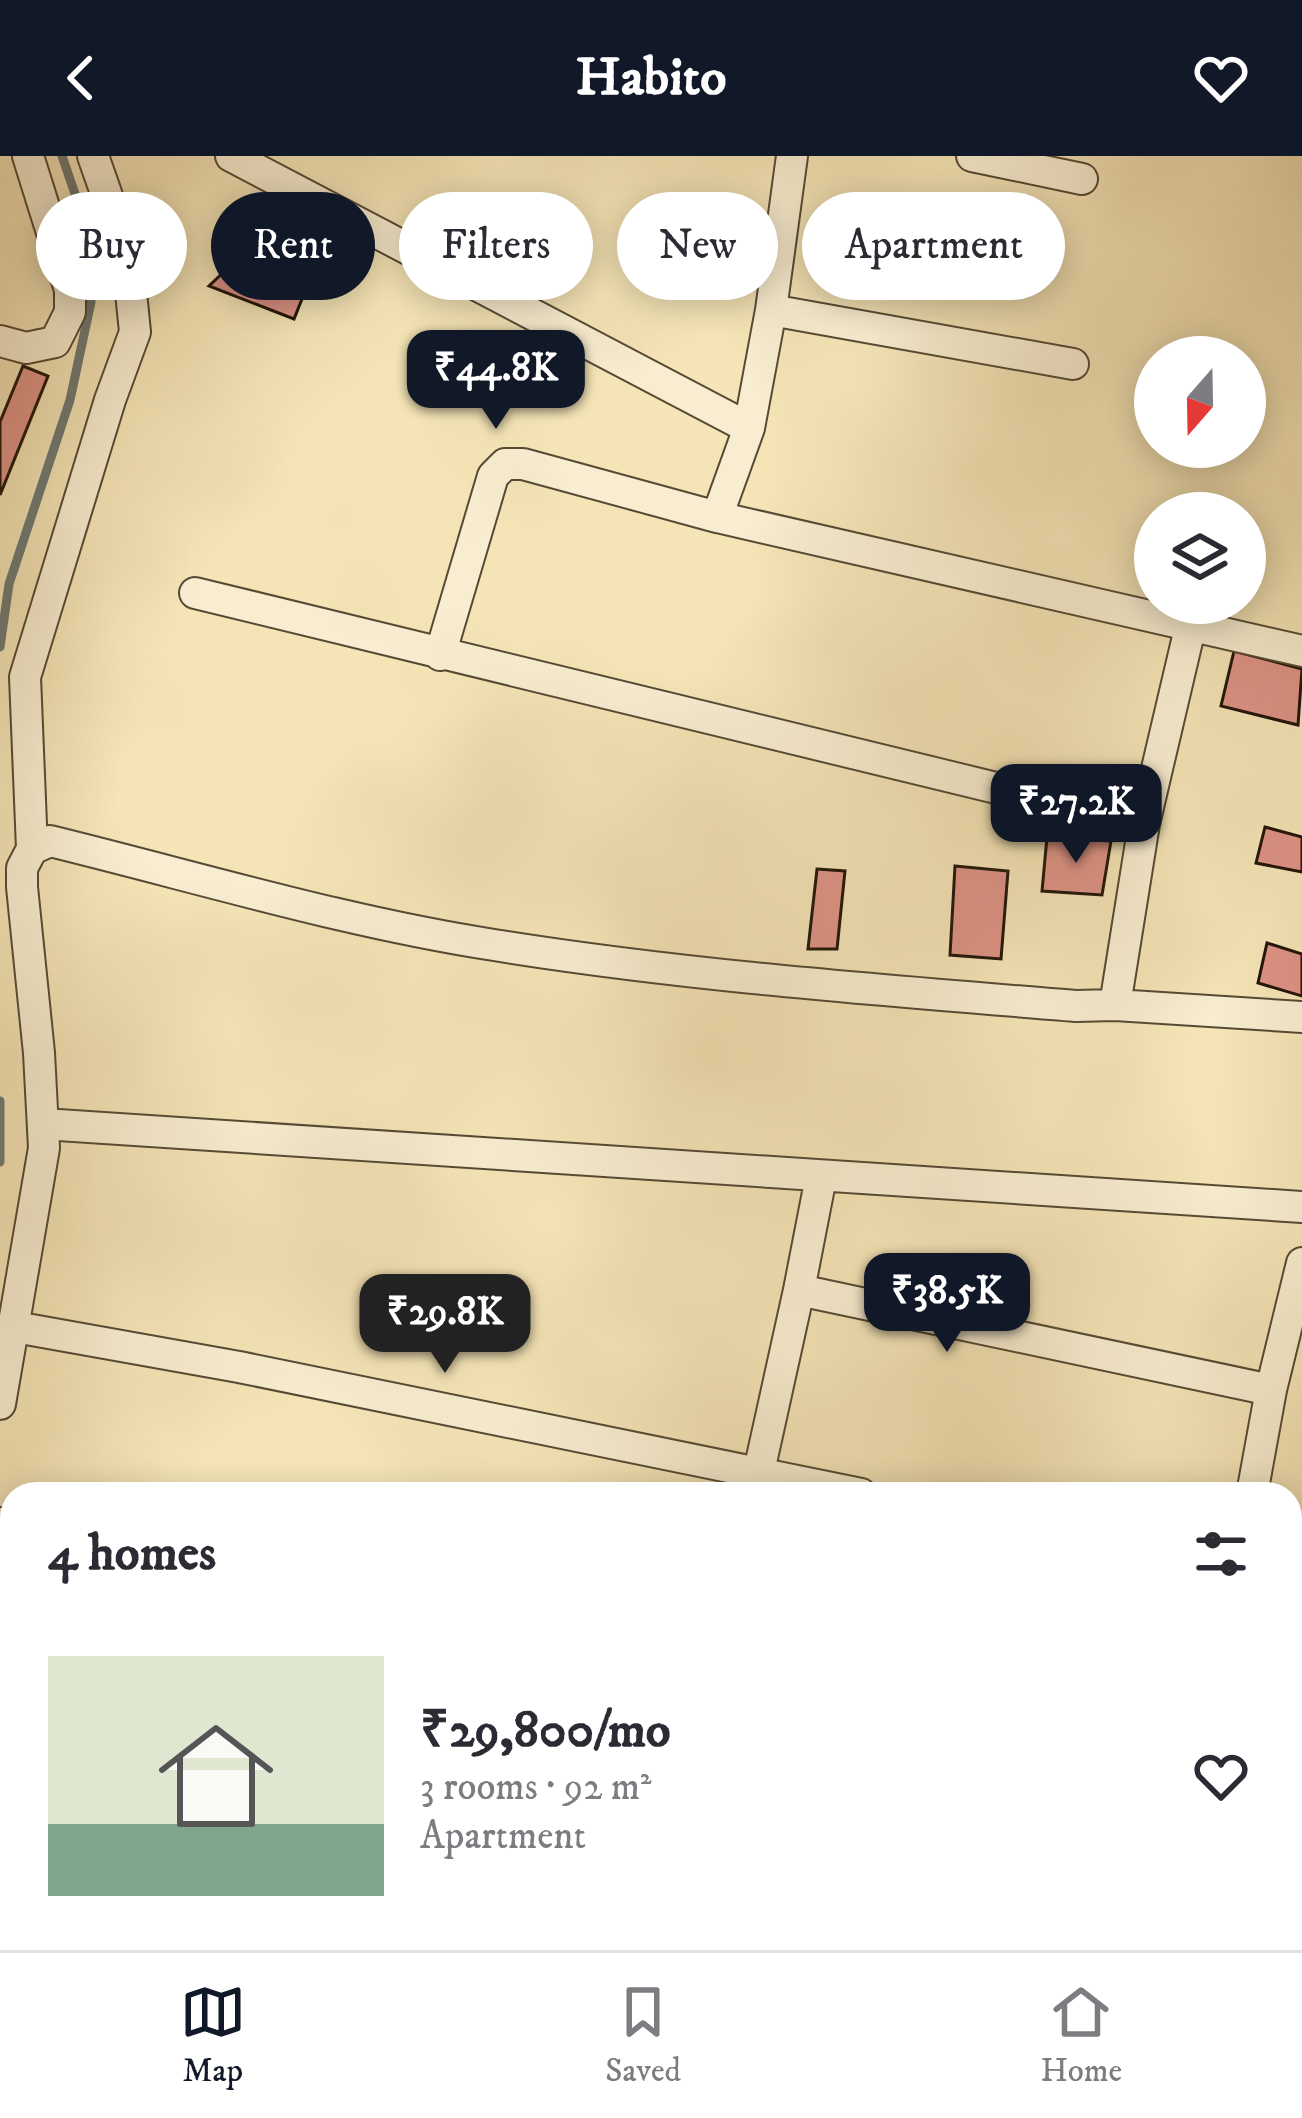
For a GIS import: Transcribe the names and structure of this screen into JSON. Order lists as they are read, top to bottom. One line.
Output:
{"north":"bottom","page":{"header":"Habito","chip":["Buy","Rent","Filters","New","Apartment"],"price":["₹44.8K","₹27.2K","₹38.5K","₹29.8K"],"heading":"4 homes","list":[{"name":"₹29,800/mo","note":"3 rooms · 92 m² · Apartment"}],"tabs":["Map","Saved","Home"]}}
